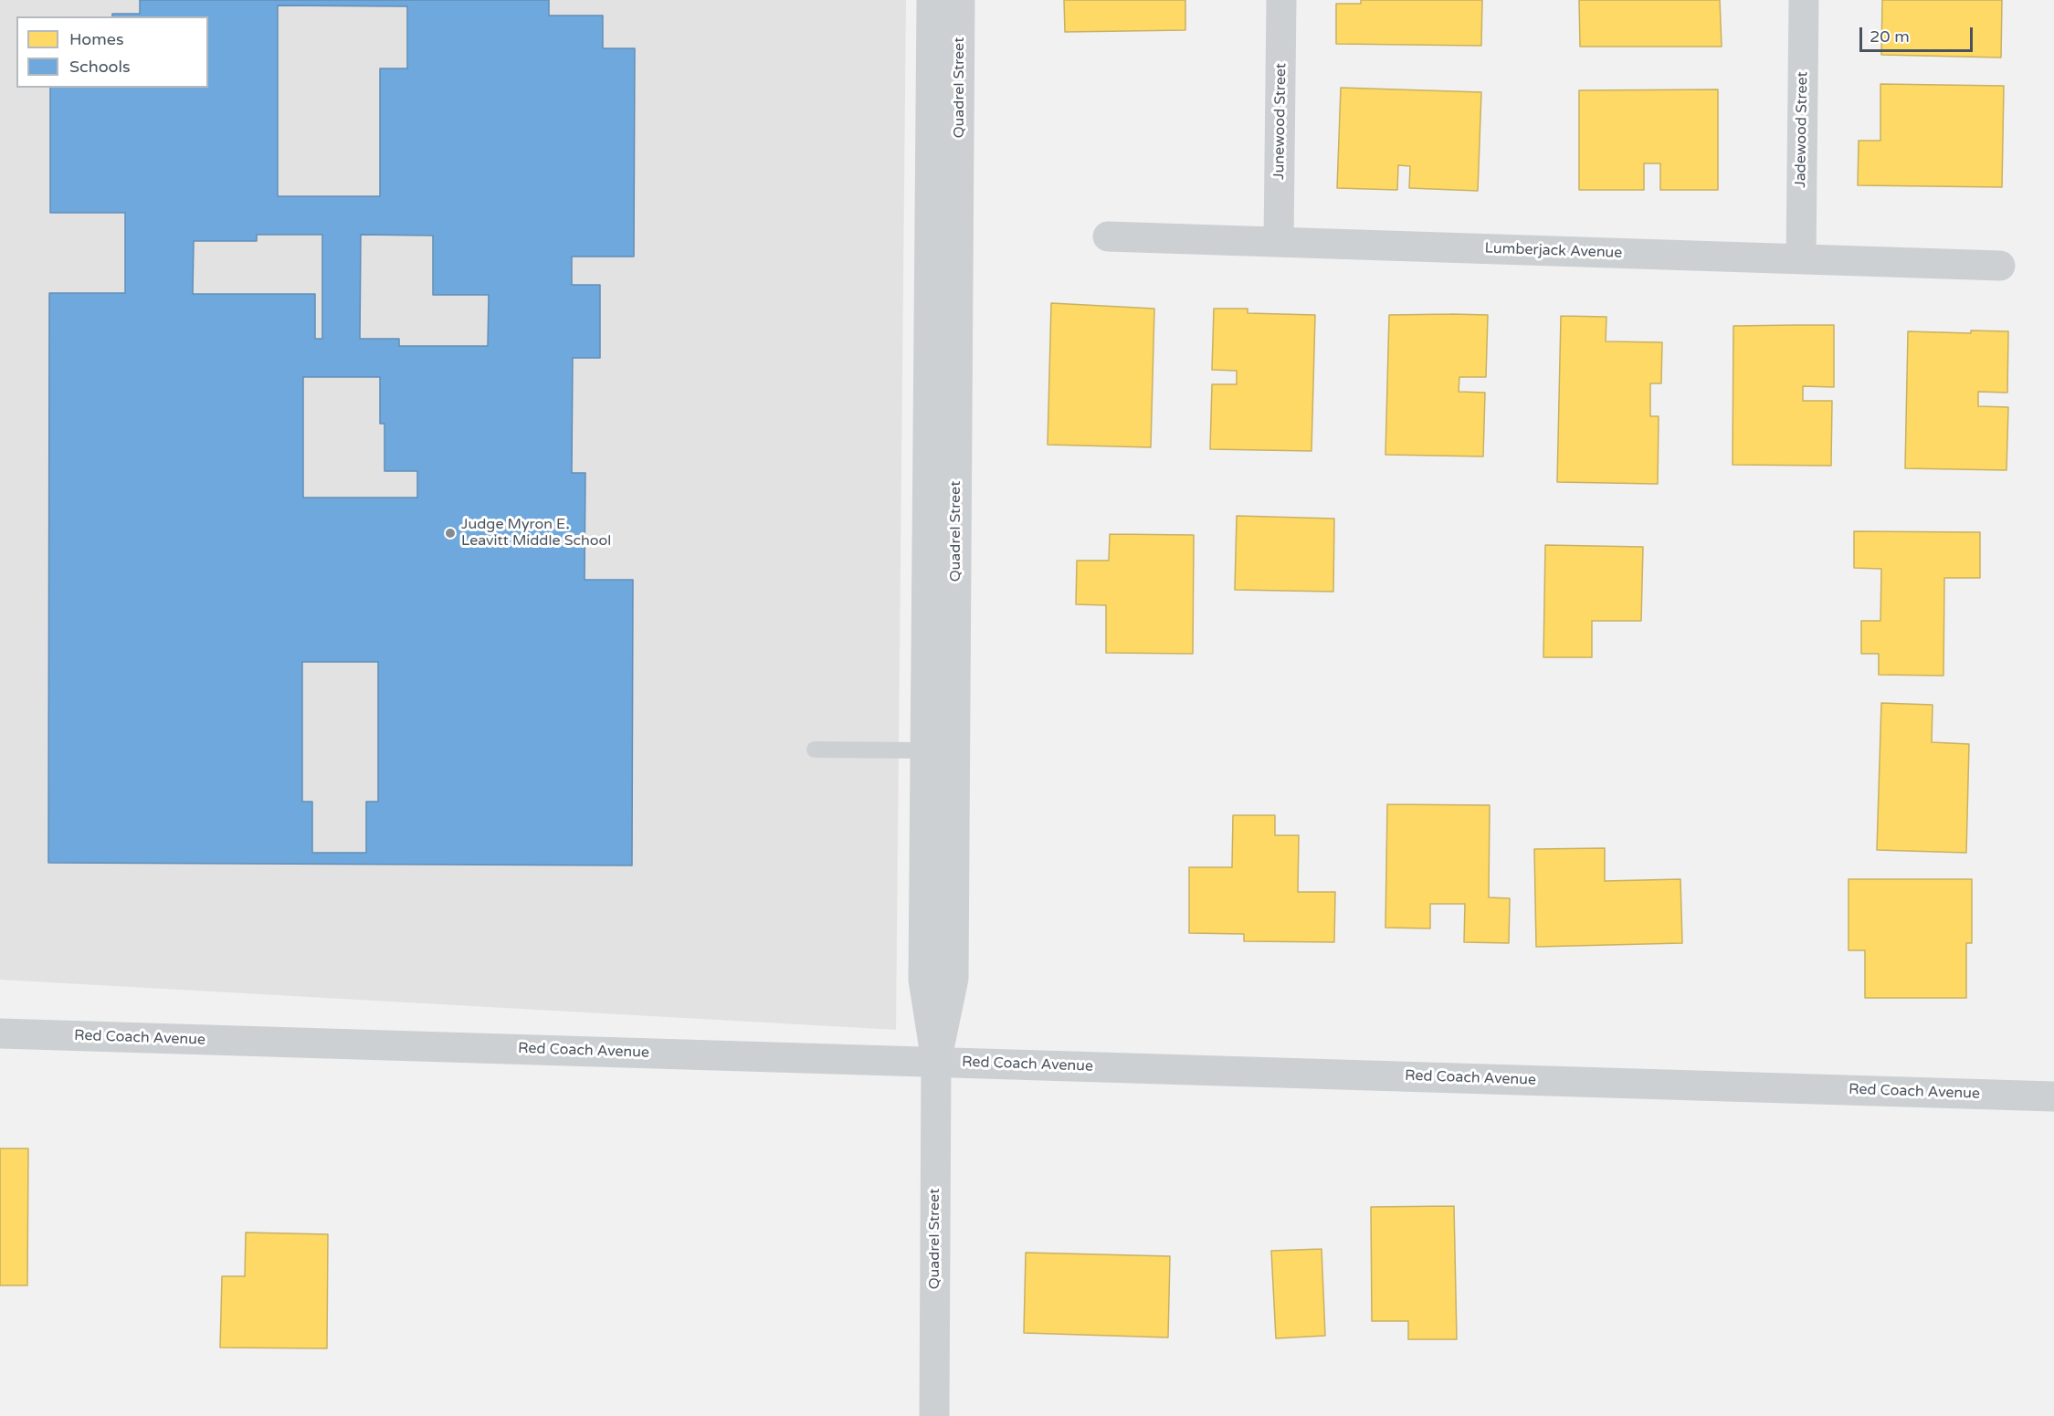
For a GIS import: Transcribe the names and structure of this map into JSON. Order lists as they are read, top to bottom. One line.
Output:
{"streets":{"street":["Quadrel Street","Junewood Street","Jadewood Street","Lumberjack Avenue","Red Coach Avenue"]},"crossings":[["Quadrel Street","Red Coach Avenue"],["Junewood Street","Lumberjack Avenue"],["Jadewood Street","Lumberjack Avenue"]],"places":["Judge Myron E. Leavitt Middle School"],"legend":["Homes","Schools"],"scale_bar":"20 m"}
